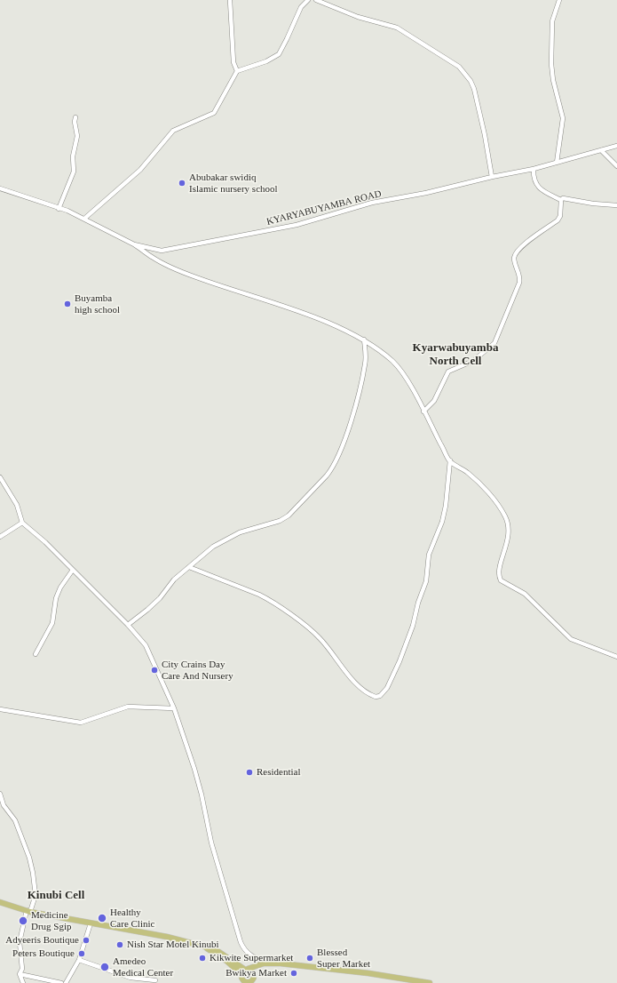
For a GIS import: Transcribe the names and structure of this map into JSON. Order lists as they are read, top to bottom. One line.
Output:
{"streets":{"street":["KYARYABUYAMBA ROAD"]},"districts":["Kyarwabuyamba North Cell","Kinubi Cell"],"places":["Abubakar swidiq Islamic nursery school","Buyamba high school","City Crains Day Care And Nursery","Residential","Healthy Care Clinic","Medicine Drug Sgip","Adyeeris Boutique","Nish Star Motel Kinubi","Peters Boutique","Kikwite Supermarket","Blessed Super Market","Amedeo Medical Center","Bwikya Market"]}
